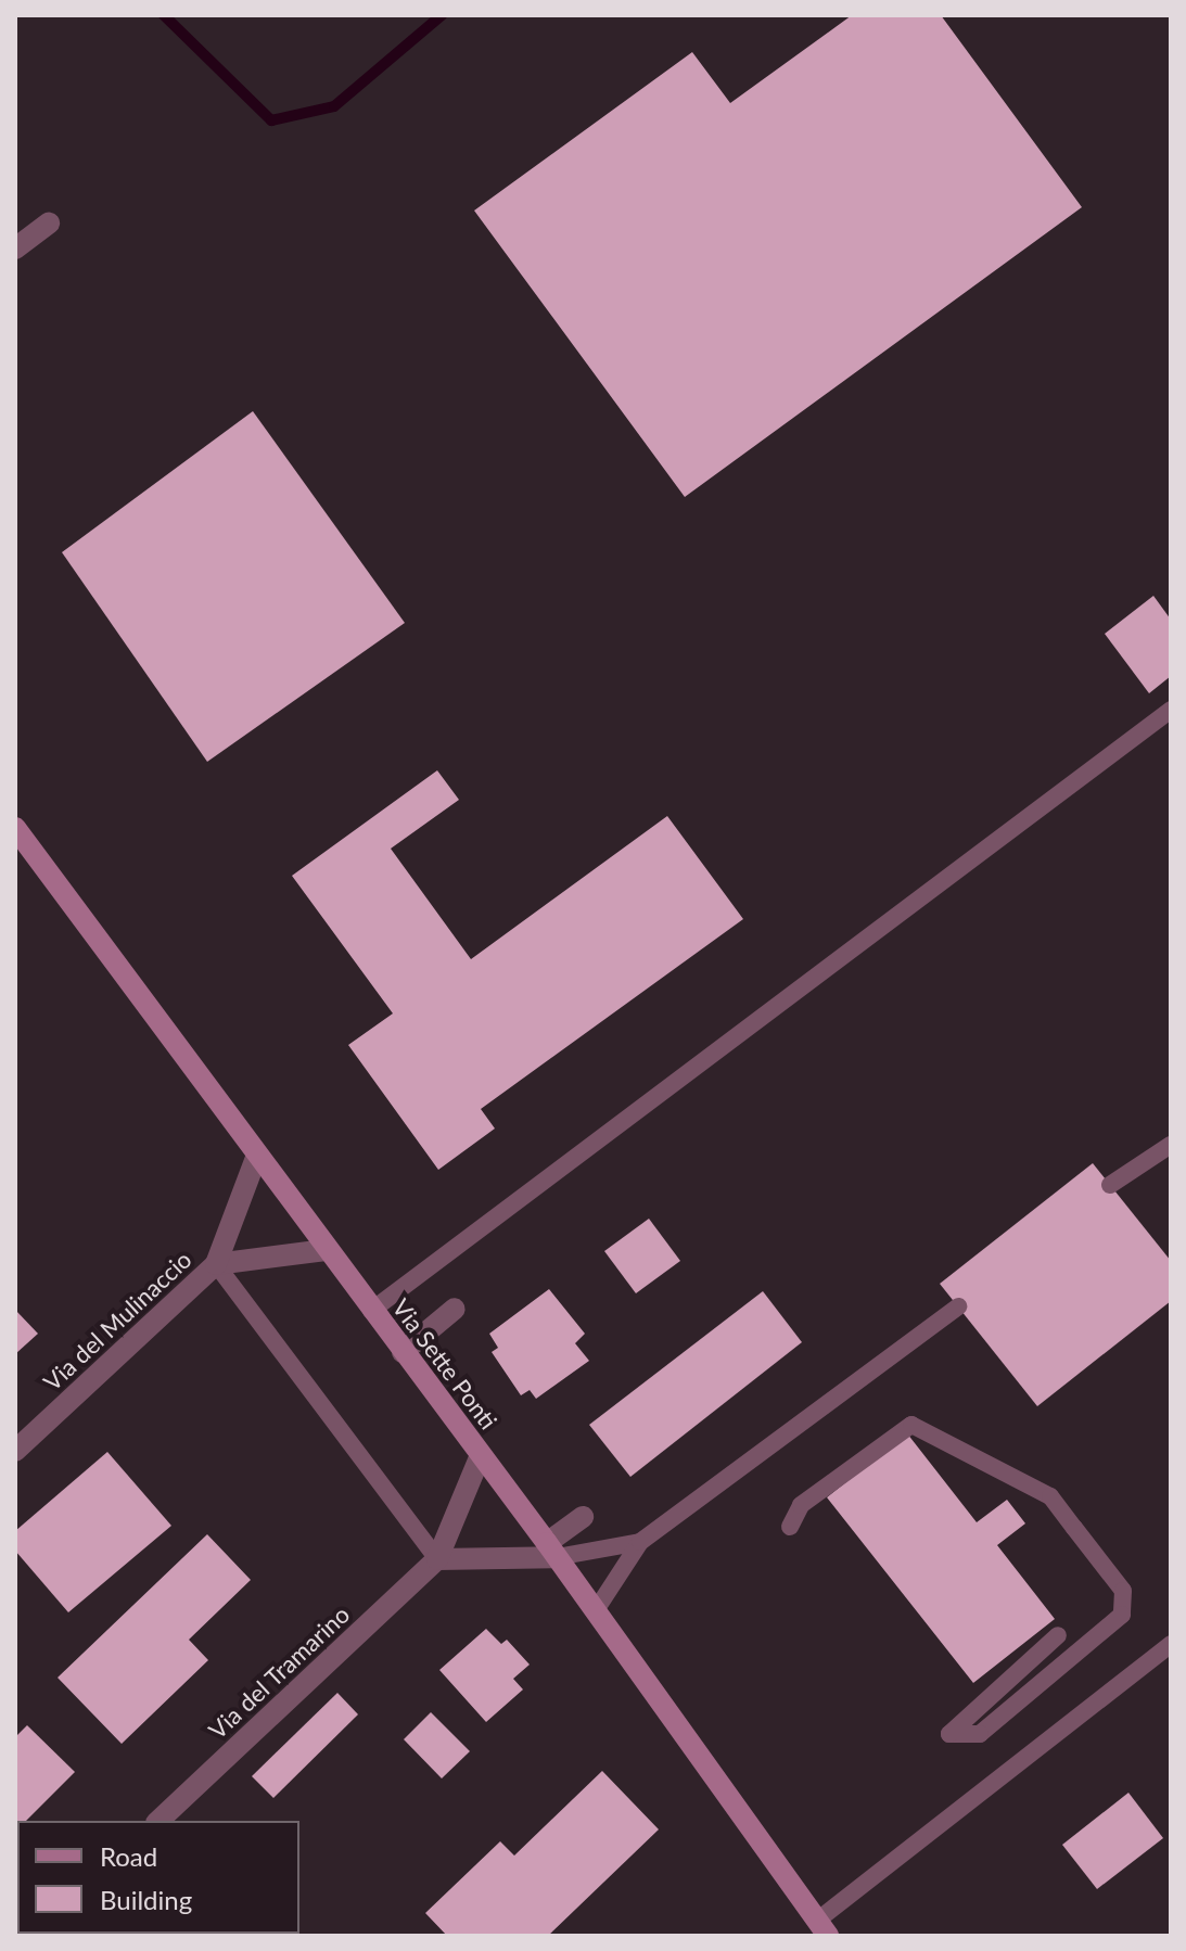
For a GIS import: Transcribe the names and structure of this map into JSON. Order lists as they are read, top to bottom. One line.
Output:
{"streets":{"main road":["Via Sette Ponti"],"street":["Via del Mulinaccio","Via del Tramarino"]},"crossings":[["Via del Mulinaccio","Via Sette Ponti"],["Via Sette Ponti","Via del Tramarino"]],"legend":["Road","Building"]}
